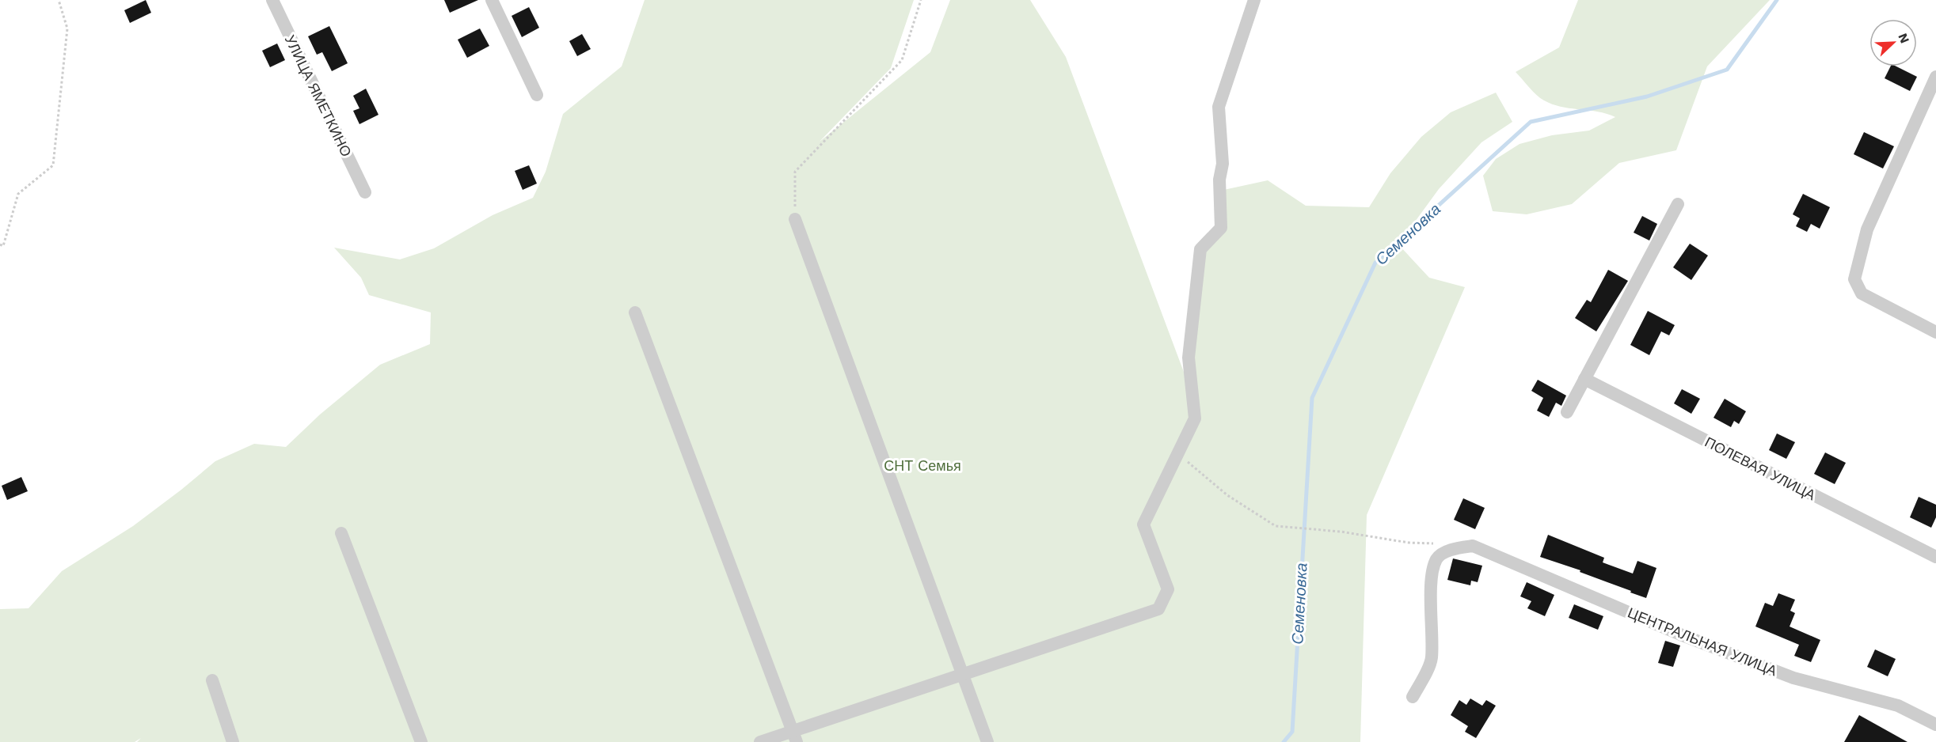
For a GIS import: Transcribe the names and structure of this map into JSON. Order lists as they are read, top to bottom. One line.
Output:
{"streets":{"street":["УЛИЦА ЯМЕТКИНО","ПОЛЕВАЯ УЛИЦА","ЦЕНТРАЛЬНАЯ УЛИЦА"]},"water":["Семеновка"],"parks":["СНТ Семья"],"north":"top right"}
